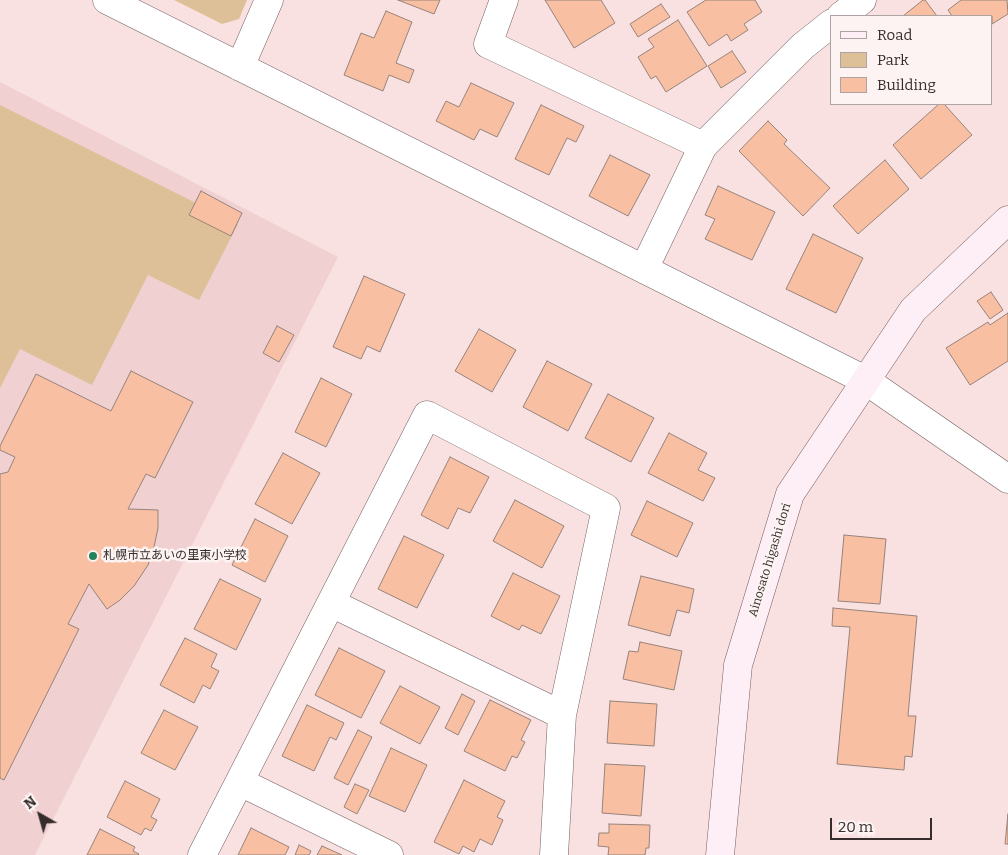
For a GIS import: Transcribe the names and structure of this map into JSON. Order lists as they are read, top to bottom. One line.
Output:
{"streets":{"street":["Ainosato higashi dori"]},"places":["札幌市立あいの里東小学校"],"legend":["Road","Park","Building"],"scale_bar":"20 m","north":"top left"}
